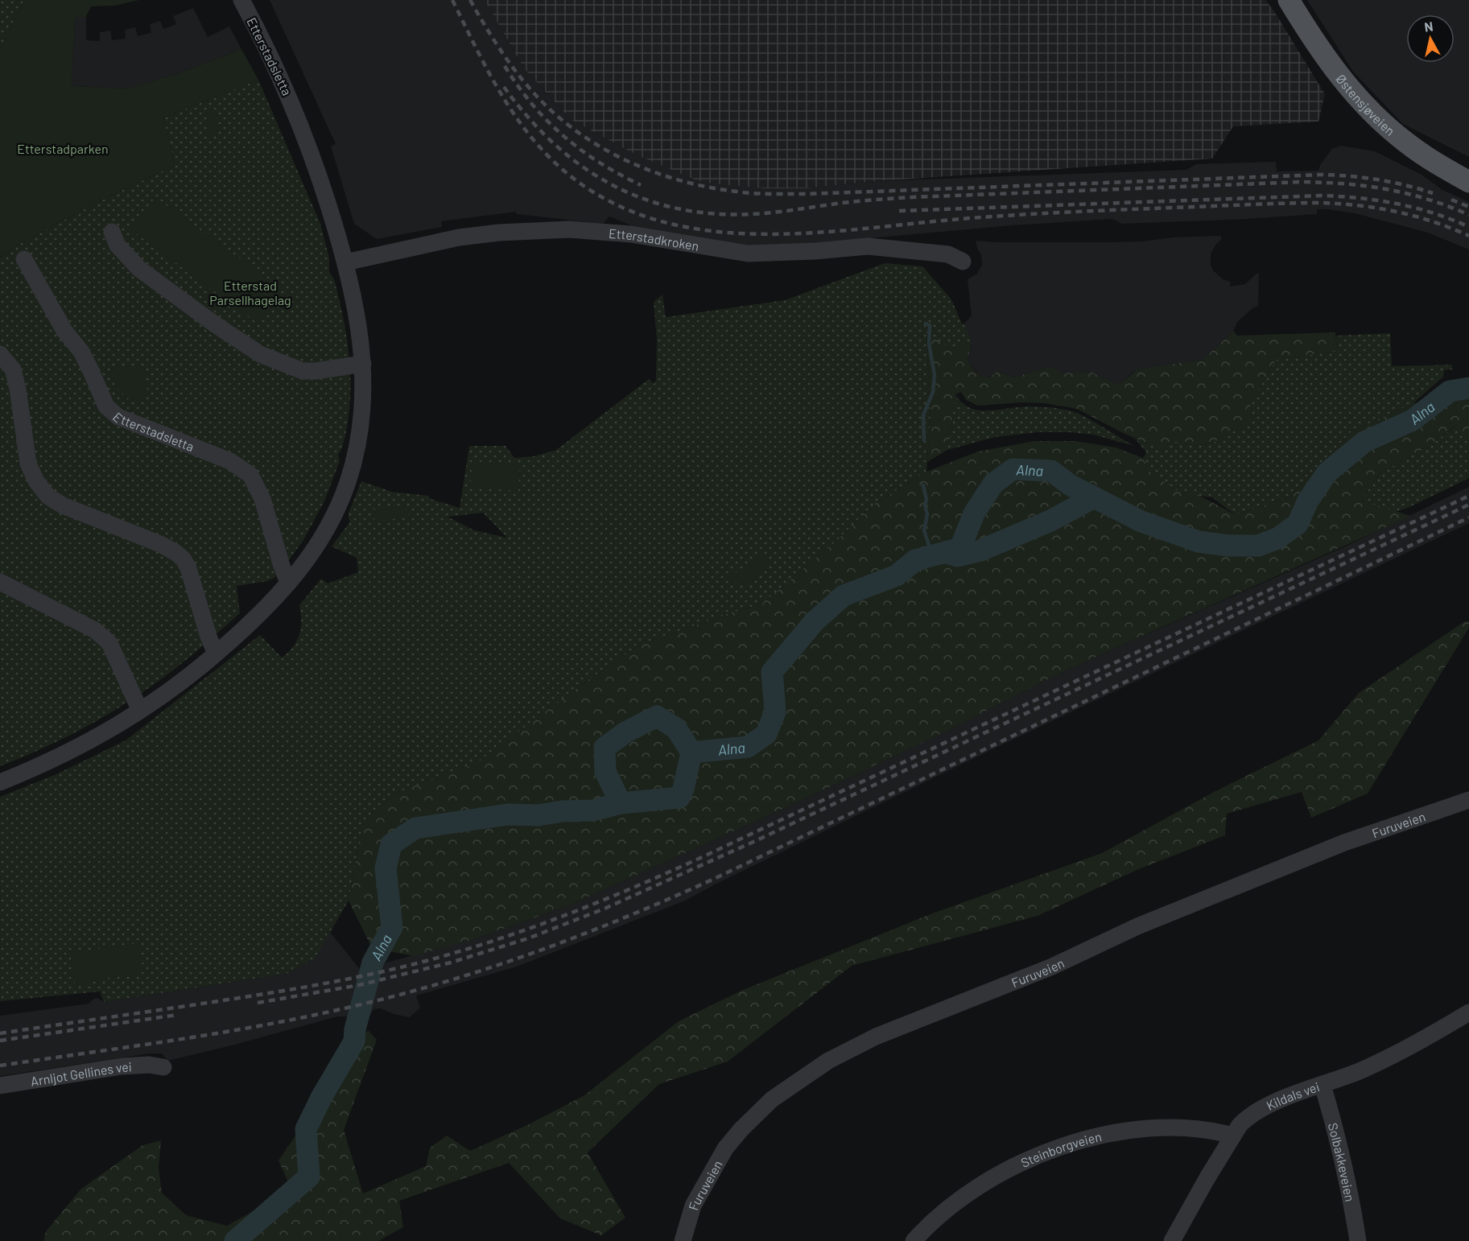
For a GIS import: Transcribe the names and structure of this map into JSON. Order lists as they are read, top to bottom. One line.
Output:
{"streets":{"main road":["Østensjøveien"],"street":["Etterstadsletta","Etterstadkroken","Furuveien","Arnljot Gellines vei","Kildals vei","Steinborgveien","Solbakkeveien"]},"crossings":[["Etterstadsletta","Etterstadkroken"],["Kildals vei","Steinborgveien"],["Kildals vei","Solbakkeveien"]],"water":["Alna"],"parks":["Etterstadparken","Etterstad Parsellhagelag"],"north":"top"}
